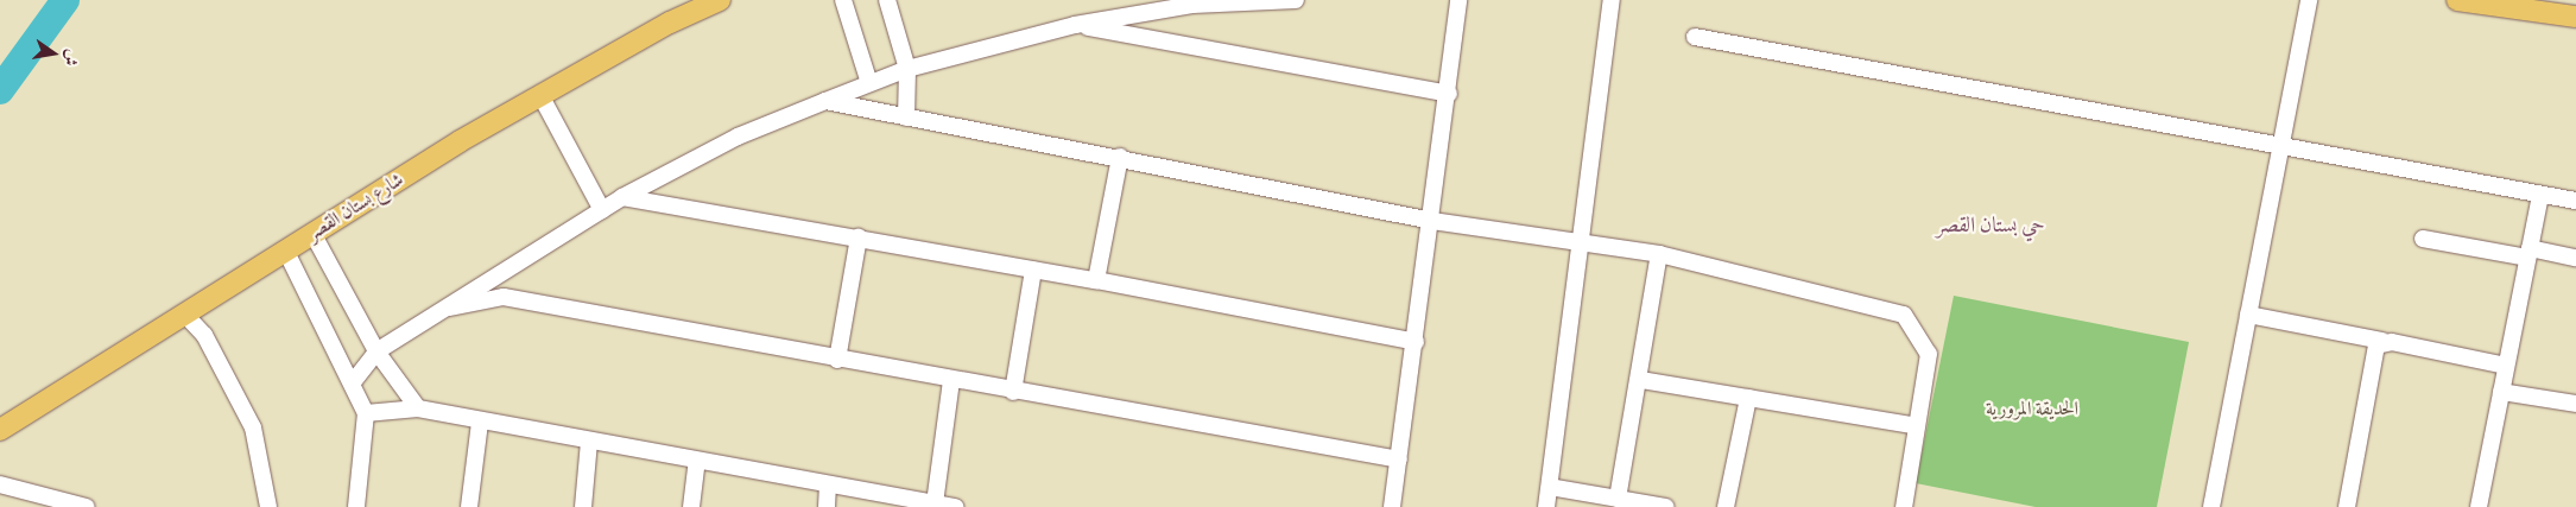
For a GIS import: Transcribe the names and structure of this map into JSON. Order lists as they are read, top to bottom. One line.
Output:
{"streets":{"main road":["شارع بستان القصر"]},"districts":["حي بستان القصر"],"parks":["الحديقة المرورية"],"north":"right"}
